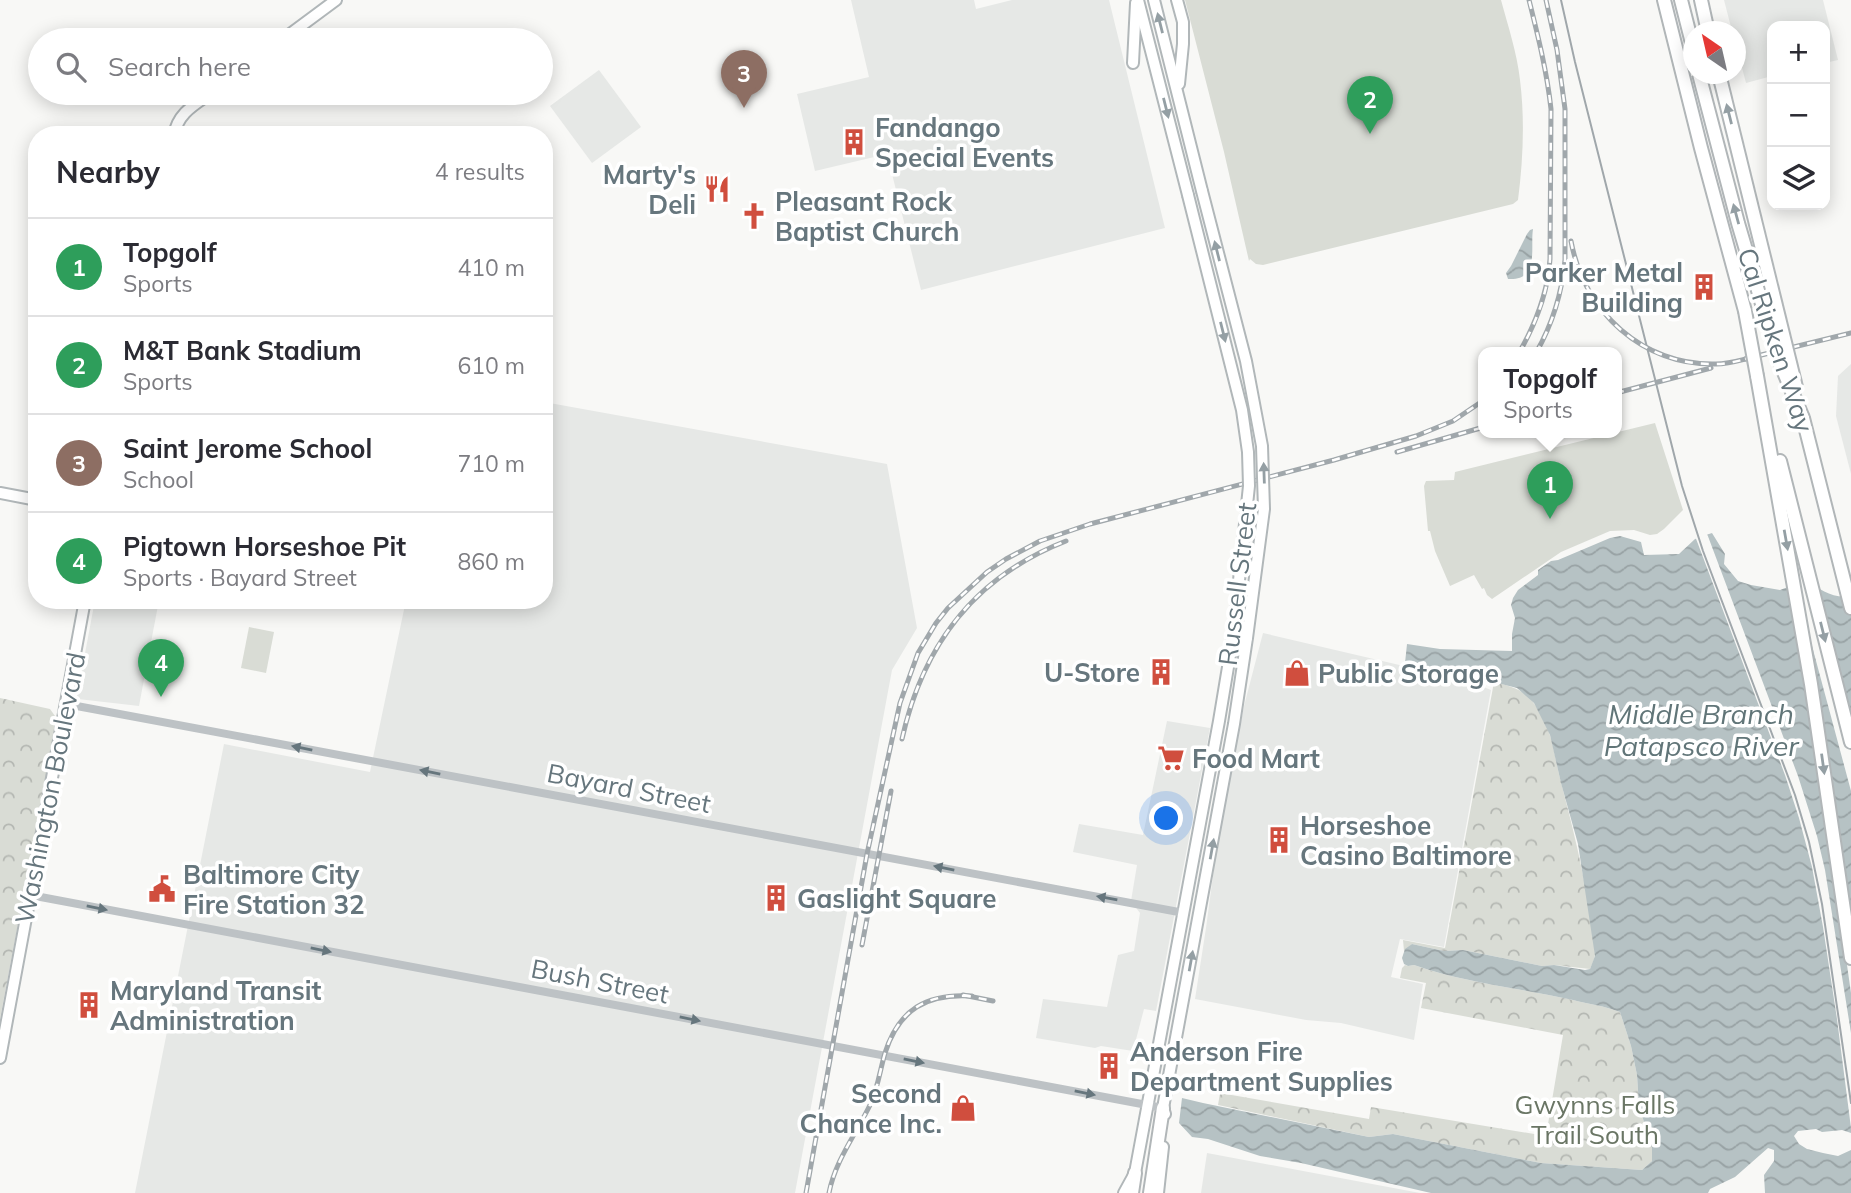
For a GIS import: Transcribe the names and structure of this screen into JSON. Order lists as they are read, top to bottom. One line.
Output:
{"streets":{"highway":["Cal Ripken Way"],"main road":["Russell Street","Washington Boulevard"],"street":["Bayard Street","Bush Street"]},"crossings":[["Russell Street","Bayard Street"],["Russell Street","Bush Street"],["Washington Boulevard","Bayard Street"],["Washington Boulevard","Bush Street"]],"one_way":["Bayard Street","Bush Street"],"water":["Middle Branch Patapsco River"],"parks":["Gwynns Falls Trail South"],"places":{"building":["Fandango Special Events","Parker Metal Building","U-Store","Horseshoe Casino Baltimore","Gaslight Square","Maryland Transit Administration","Anderson Fire Department Supplies"],"restaurant":["Marty's Deli"],"church":["Pleasant Rock Baptist Church"],"shop":["Public Storage","Second Chance Inc."],"supermarket":["Food Mart"],"public building":["Baltimore City Fire Station 32"]},"north":"top left","page":{"map_buttons":["+","−"],"search":"Search here","pins":["3","2","1","4"],"heading":["Nearby","4 results"],"list":[{"mark":"1","name":"Topgolf","note":"Sports","value":"410 m"},{"mark":"2","name":"M&T Bank Stadium","note":"Sports","value":"610 m"},{"mark":"3","name":"Saint Jerome School","note":"School","value":"710 m"},{"mark":"4","name":"Pigtown Horseshoe Pit","note":"Sports · Bayard Street","value":"860 m"}],"popup":["Topgolf","Sports"]}}
